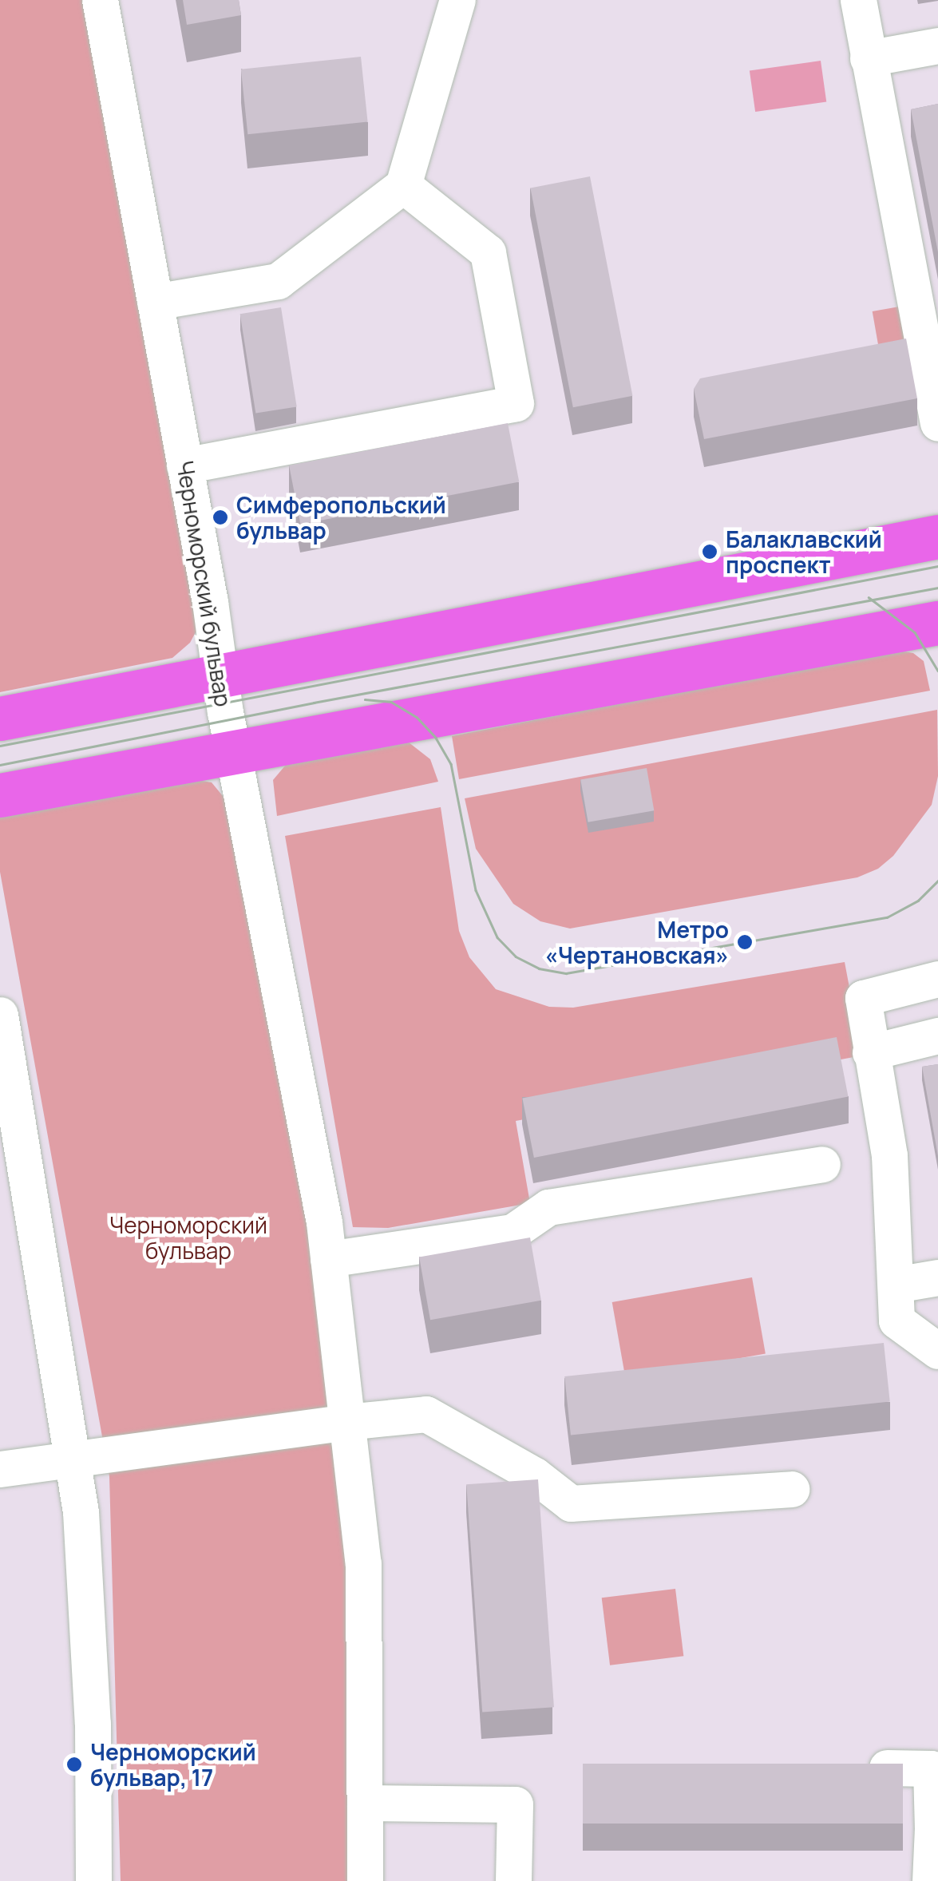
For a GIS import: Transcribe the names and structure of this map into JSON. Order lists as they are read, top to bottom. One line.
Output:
{"streets":{"street":["Черноморский бульвар"]},"parks":["Черноморский бульвар"],"places":["Симферопольский бульвар","Балаклавский проспект","Метро «Чертановская»","Черноморский бульвар, 17"]}
